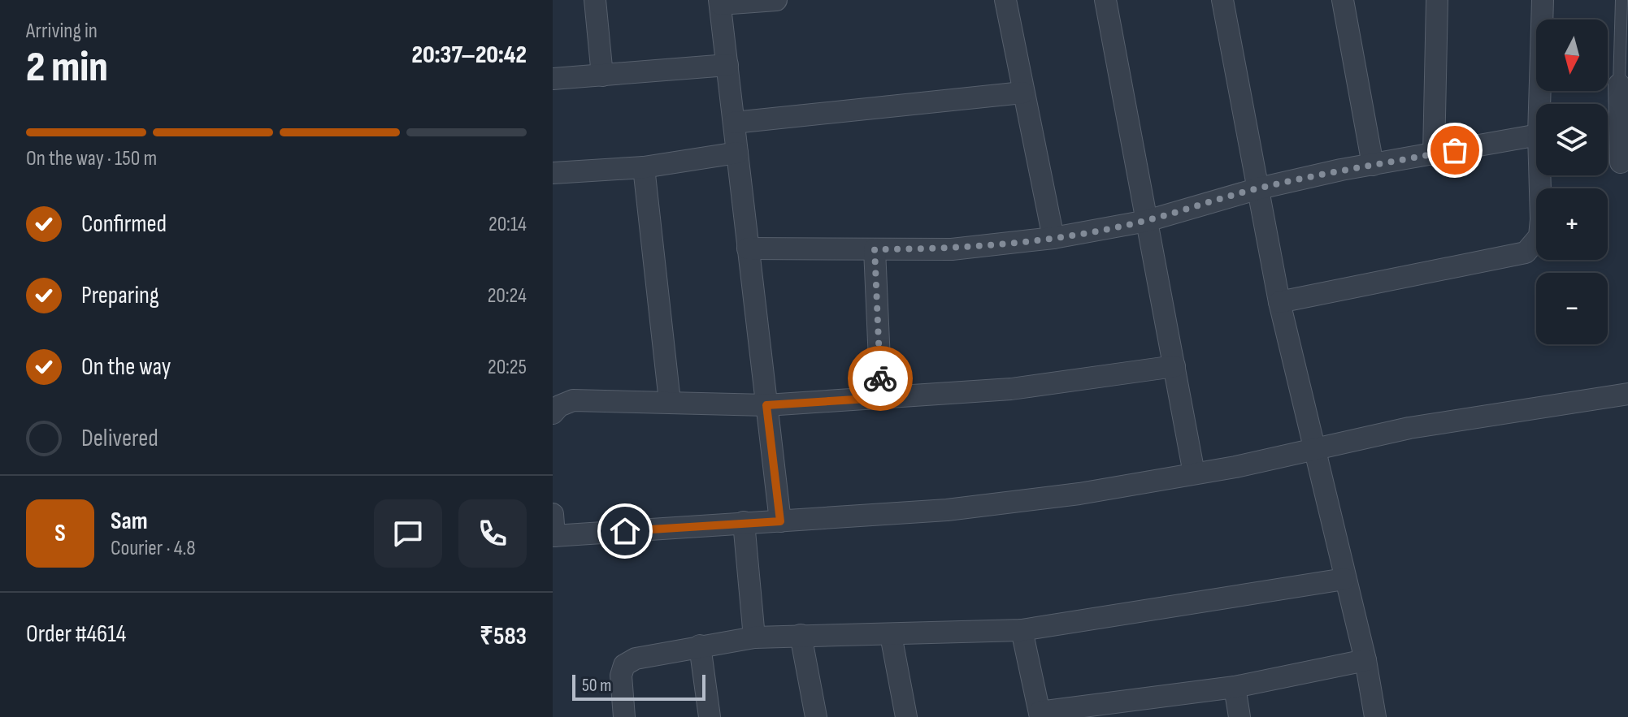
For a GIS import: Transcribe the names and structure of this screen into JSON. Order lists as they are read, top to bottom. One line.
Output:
{"scale_bar":"50 m","north":"bottom","page":{"heading":["2 min","Arriving in","20:37–20:42"],"panel":["Sam","Courier · 4.8","Order #4614","₹583"],"map_buttons":["+","−"],"bar":"On the way · 150 m","list":[["Confirmed","20:14"],["Preparing","20:24"],["On the way","20:25"],"Delivered"],"round":"S","scale":"50 m"}}
